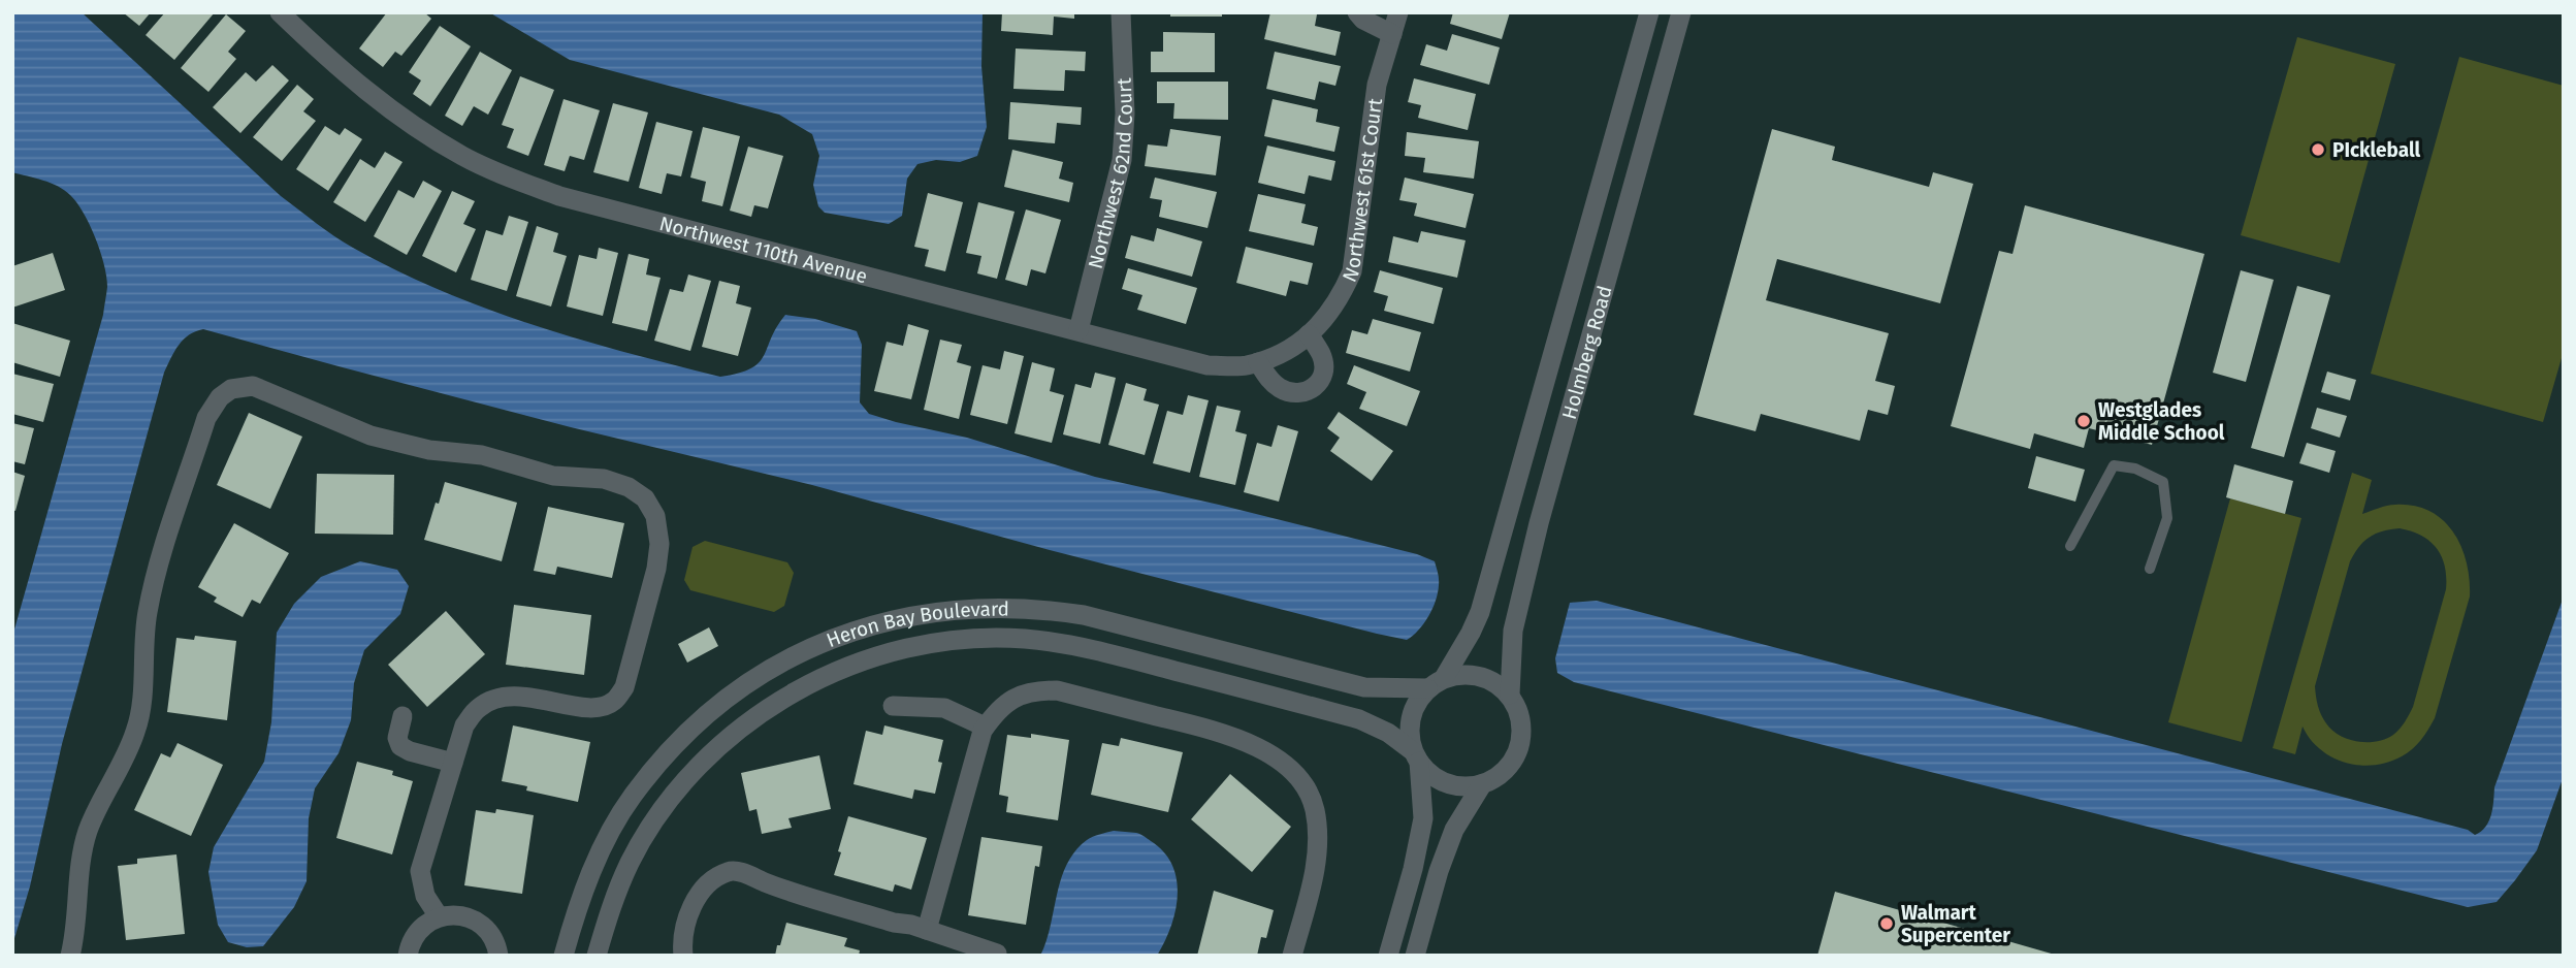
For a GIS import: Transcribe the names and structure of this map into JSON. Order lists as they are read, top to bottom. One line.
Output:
{"streets":{"street":["Northwest 62nd Court","Northwest 61st Court","Northwest 110th Avenue","Holmberg Road","Heron Bay Boulevard"]},"crossings":[["Northwest 62nd Court","Northwest 110th Avenue"],["Northwest 61st Court","Northwest 110th Avenue"],["Holmberg Road","Heron Bay Boulevard"]],"places":["PIckleball","Westglades Middle School","Walmart Supercenter"]}
